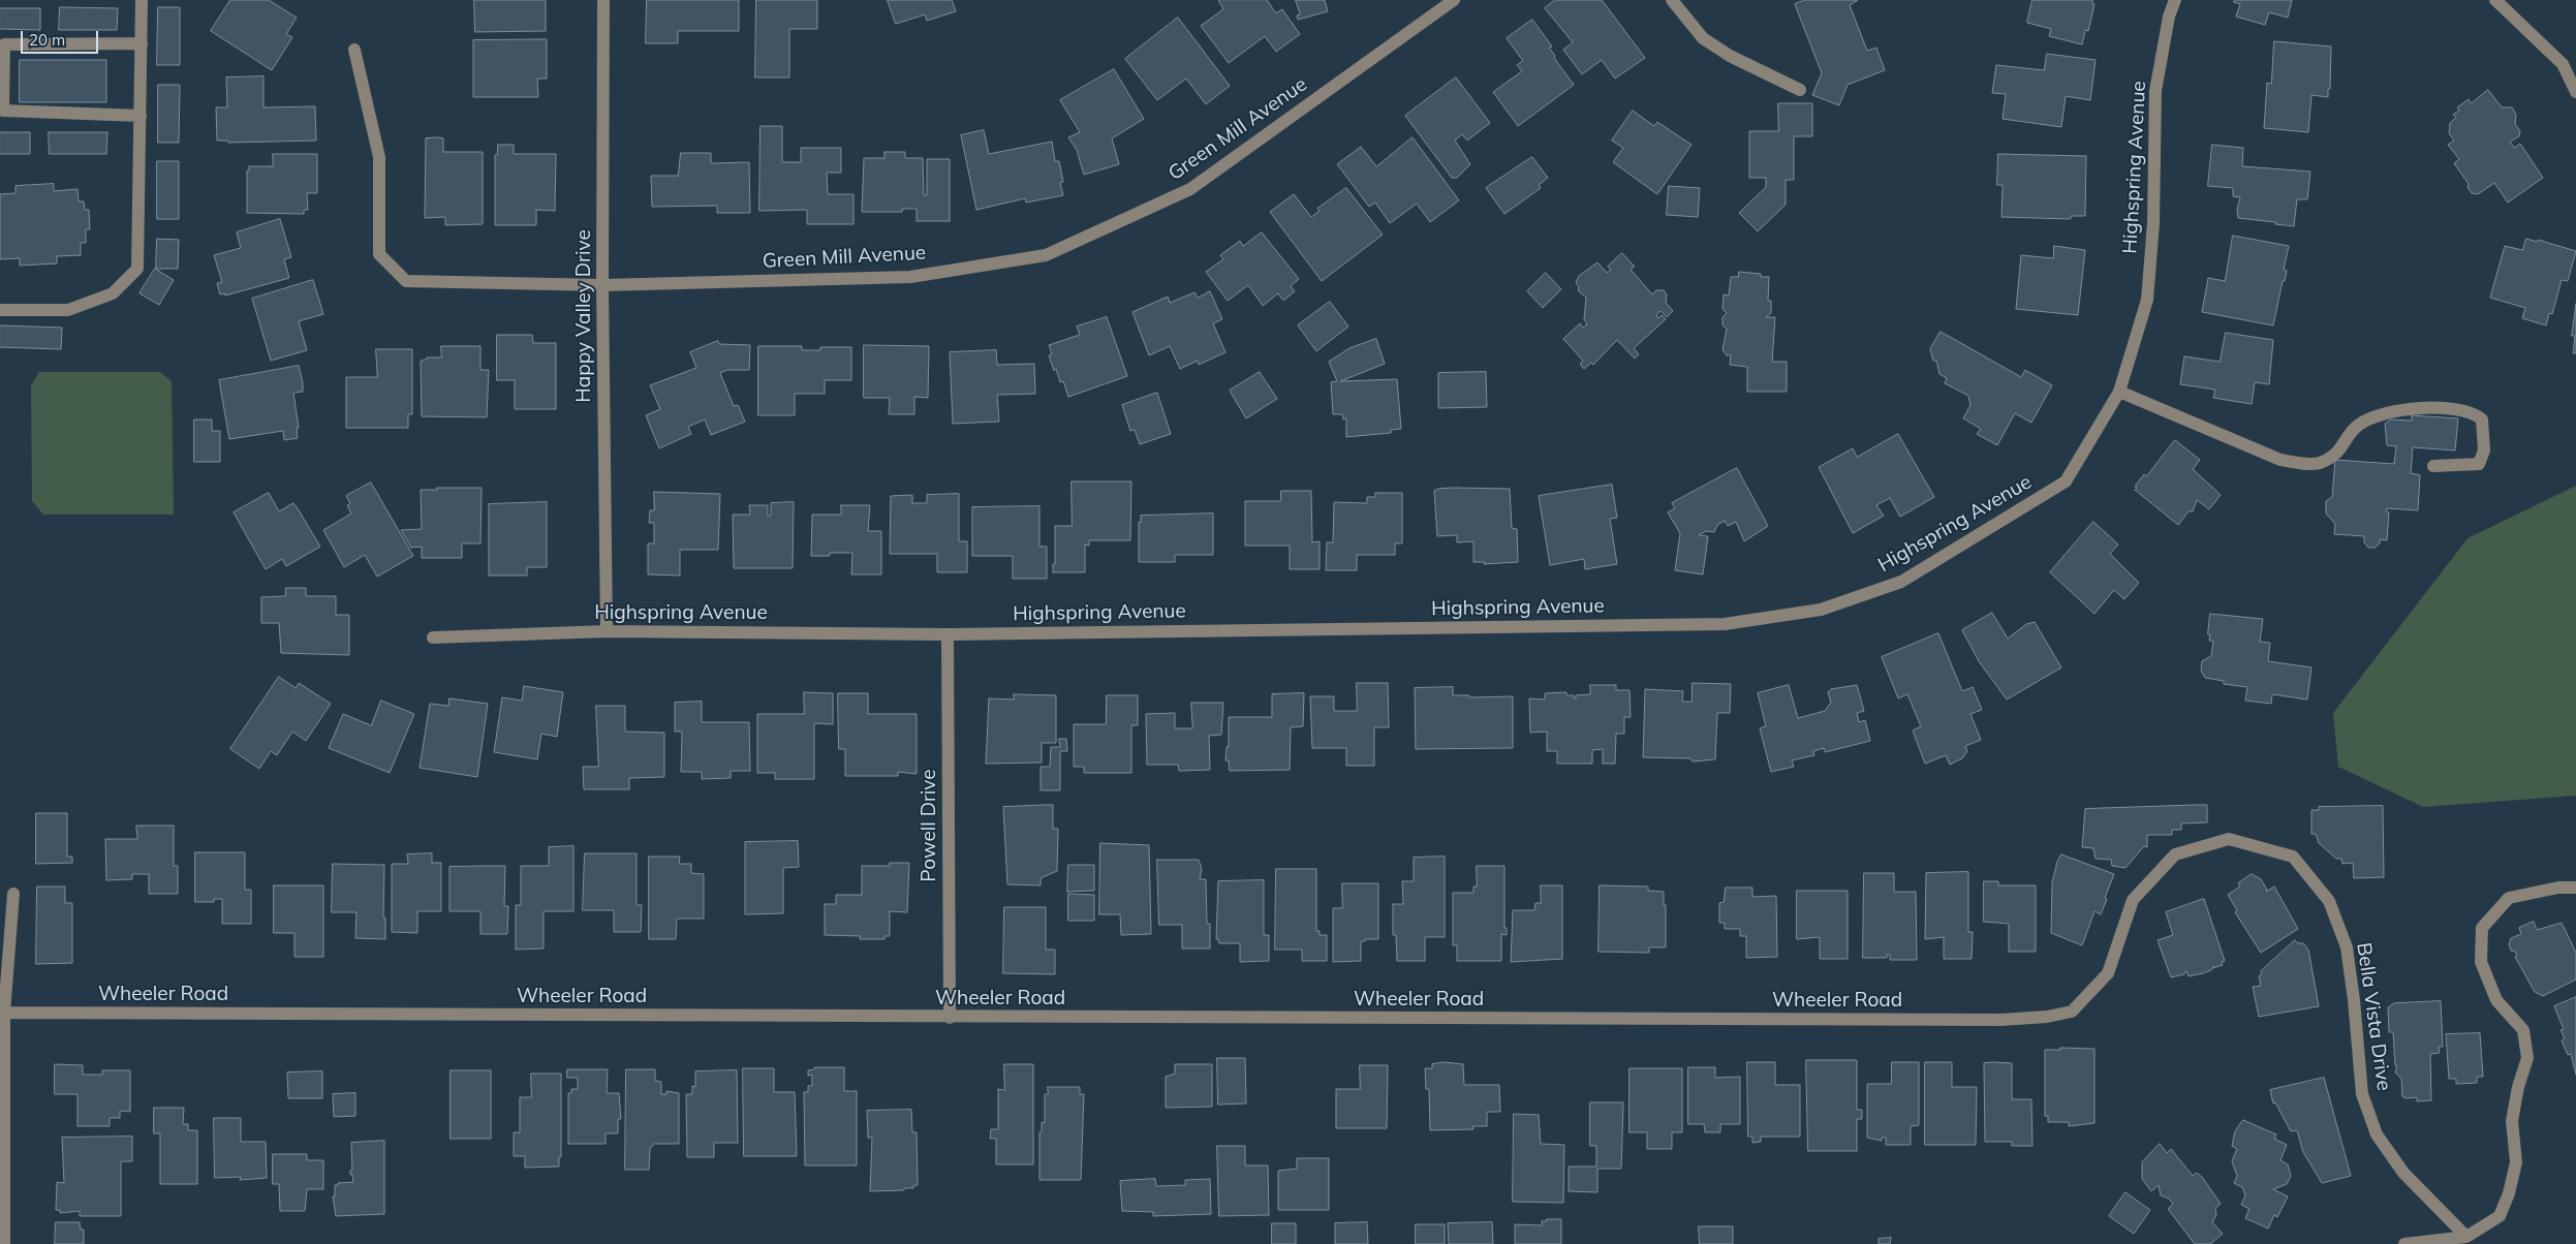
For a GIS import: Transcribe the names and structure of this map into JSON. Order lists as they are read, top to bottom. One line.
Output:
{"streets":{"street":["Green Mill Avenue","Highspring Avenue","Happy Valley Drive","Powell Drive","Wheeler Road","Bella Vista Drive"]},"crossings":[["Green Mill Avenue","Happy Valley Drive"],["Highspring Avenue","Happy Valley Drive"],["Highspring Avenue","Powell Drive"],["Powell Drive","Wheeler Road"],["Wheeler Road","Bella Vista Drive"]],"scale_bar":"20 m"}
